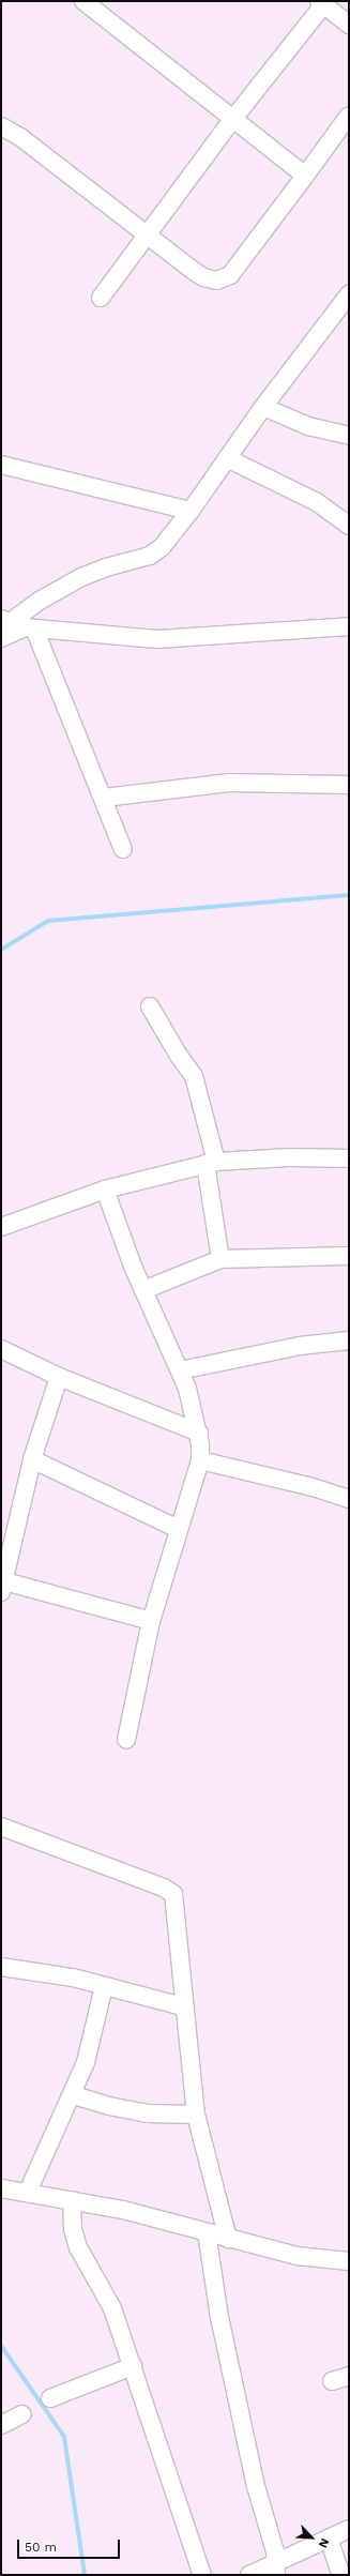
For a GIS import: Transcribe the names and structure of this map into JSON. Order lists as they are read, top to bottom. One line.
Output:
{"scale_bar":"50 m","north":"bottom right"}
